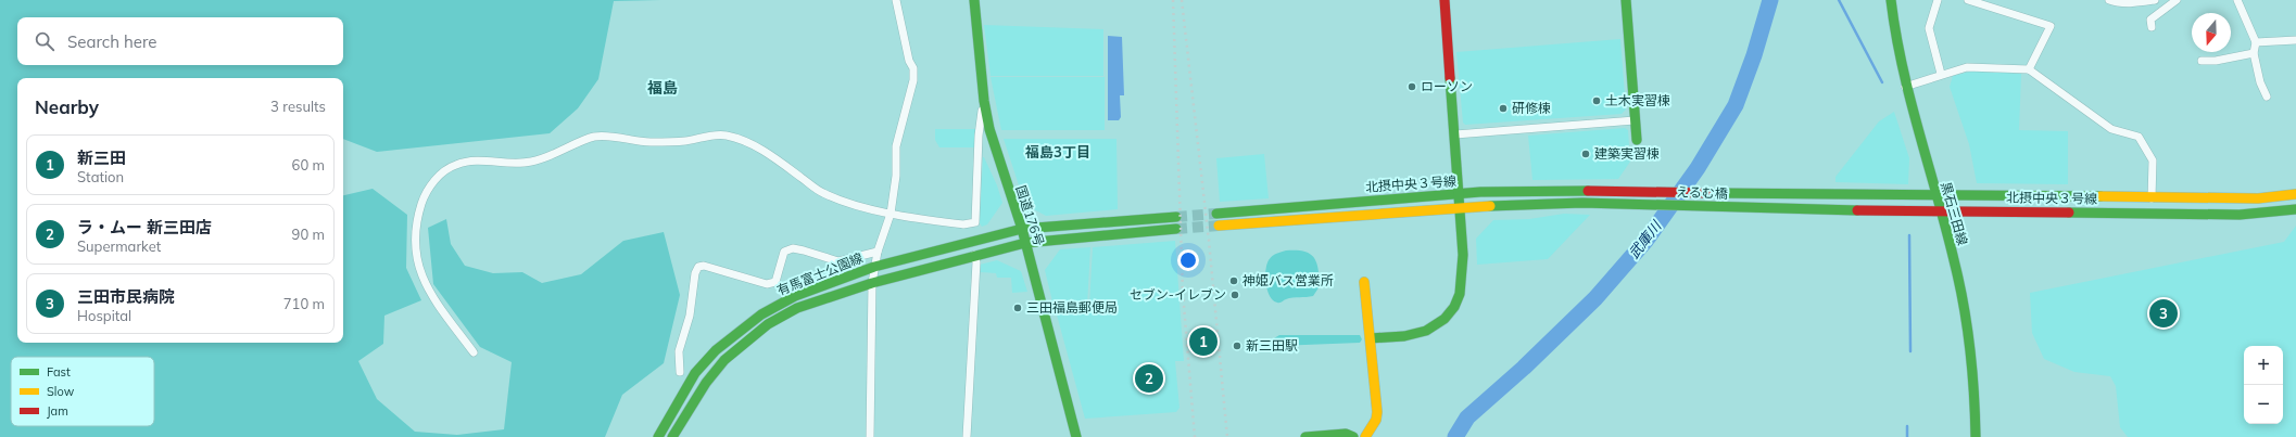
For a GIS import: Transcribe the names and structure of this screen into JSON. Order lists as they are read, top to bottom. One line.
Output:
{"streets":{"main road":["北摂中央３号線","えるむ橋","黒石三田線","国道176号","有馬富士公園線"]},"crossings":[["北摂中央３号線","えるむ橋"],["北摂中央３号線","黒石三田線"],["国道176号","有馬富士公園線"]],"districts":["福島","福島3丁目"],"water":["武庫川"],"places":["ローソン","土木実習棟","研修棟","建築実習棟","神姫バス営業所","セブン-イレブン","三田福島郵便局","新三田駅"],"legend":["Fast","Slow","Jam"],"north":"bottom","page":{"search":"Search here","heading":["Nearby","3 results"],"list":[{"mark":"1","name":"新三田","note":"Station","value":"60 m"},{"mark":"2","name":"ラ・ムー 新三田店","note":"Supermarket","value":"90 m"},{"mark":"3","name":"三田市民病院","note":"Hospital","value":"710 m"}],"pins":["3","1","2"],"map_buttons":["+","−"]}}
